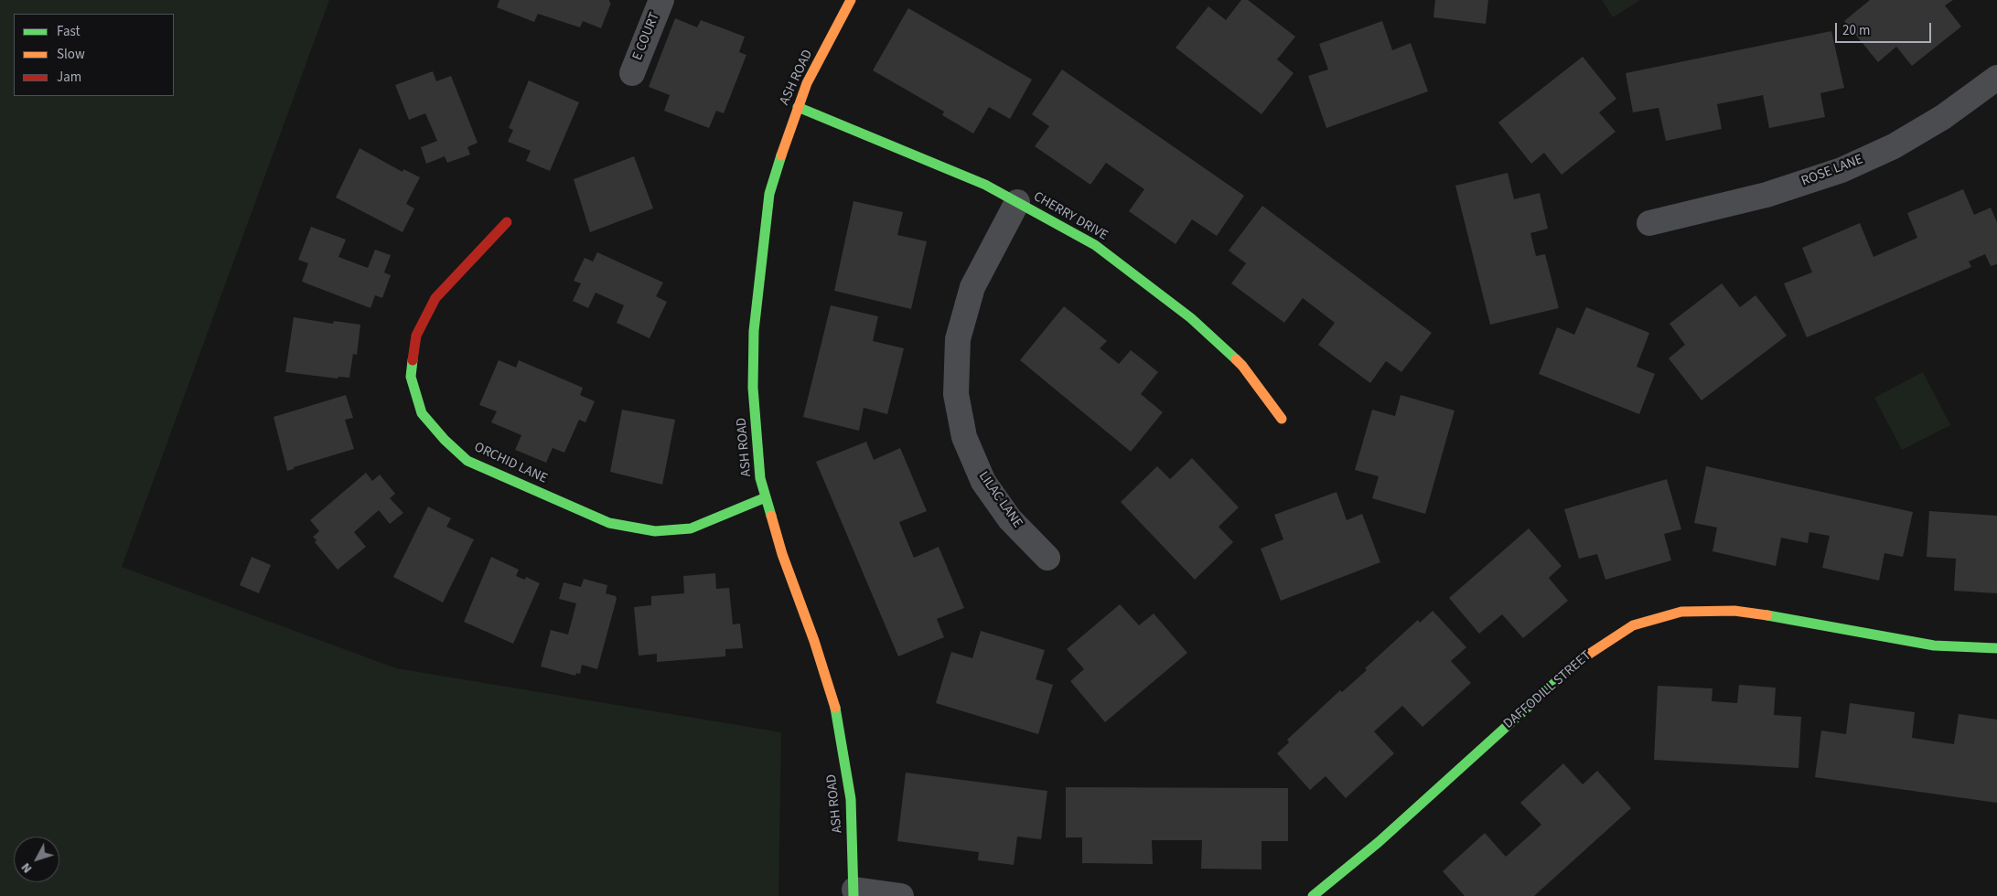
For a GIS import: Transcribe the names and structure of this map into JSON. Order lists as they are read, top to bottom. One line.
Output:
{"streets":{"street":["E COURT","ASH ROAD","ROSE LANE","CHERRY DRIVE","ORCHID LANE","LILAC LANE","DAFFODILL STREET"]},"crossings":[["ASH ROAD","CHERRY DRIVE"],["ASH ROAD","ORCHID LANE"],["CHERRY DRIVE","LILAC LANE"]],"legend":["Fast","Slow","Jam"],"scale_bar":"20 m","north":"bottom left"}
